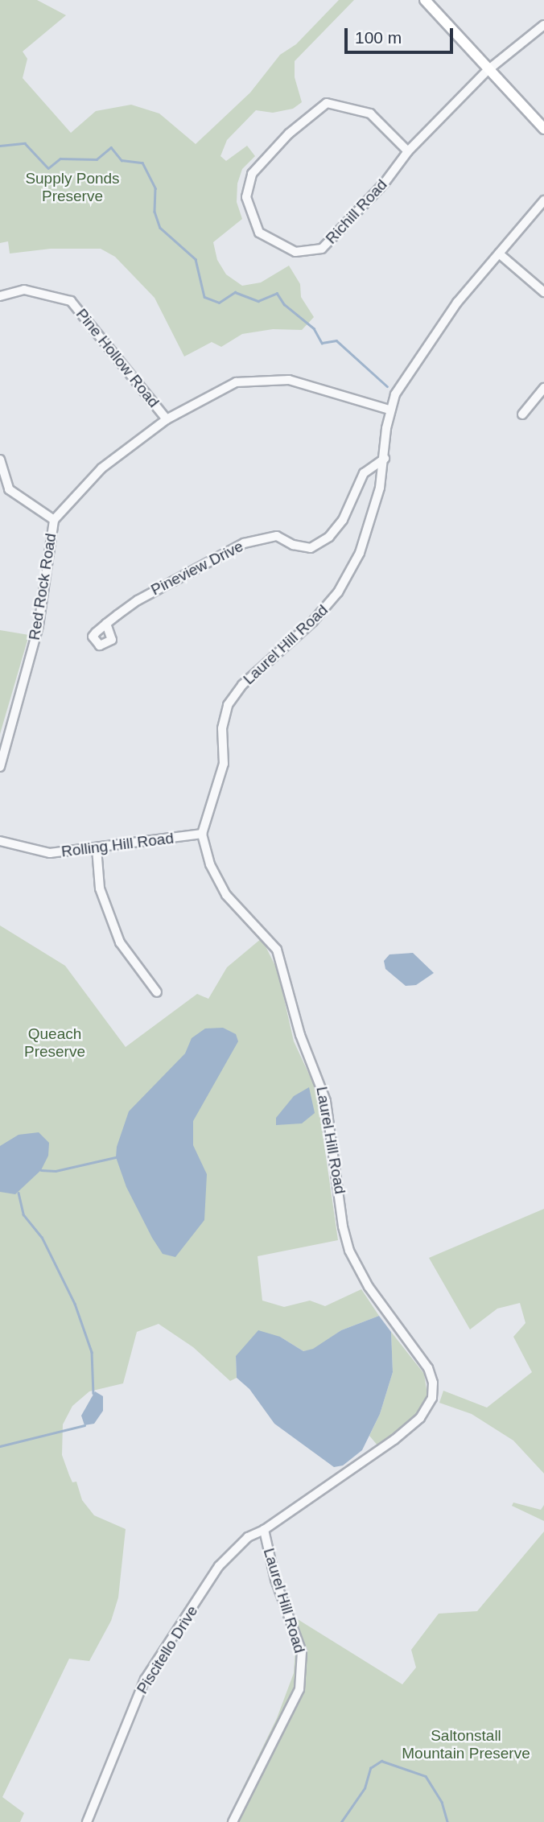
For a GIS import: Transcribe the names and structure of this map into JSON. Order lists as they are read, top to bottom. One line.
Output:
{"streets":{"street":["Richill Road","Pine Hollow Road","Pineview Drive","Red Rock Road","Laurel Hill Road","Rolling Hill Road","Piscitello Drive"]},"crossings":[["Pine Hollow Road","Red Rock Road"],["Pineview Drive","Laurel Hill Road"],["Red Rock Road","Laurel Hill Road"],["Laurel Hill Road","Rolling Hill Road"],["Laurel Hill Road","Piscitello Drive"]],"parks":["Supply Ponds Preserve","Queach Preserve","Saltonstall Mountain Preserve"],"scale_bar":"100 m"}
